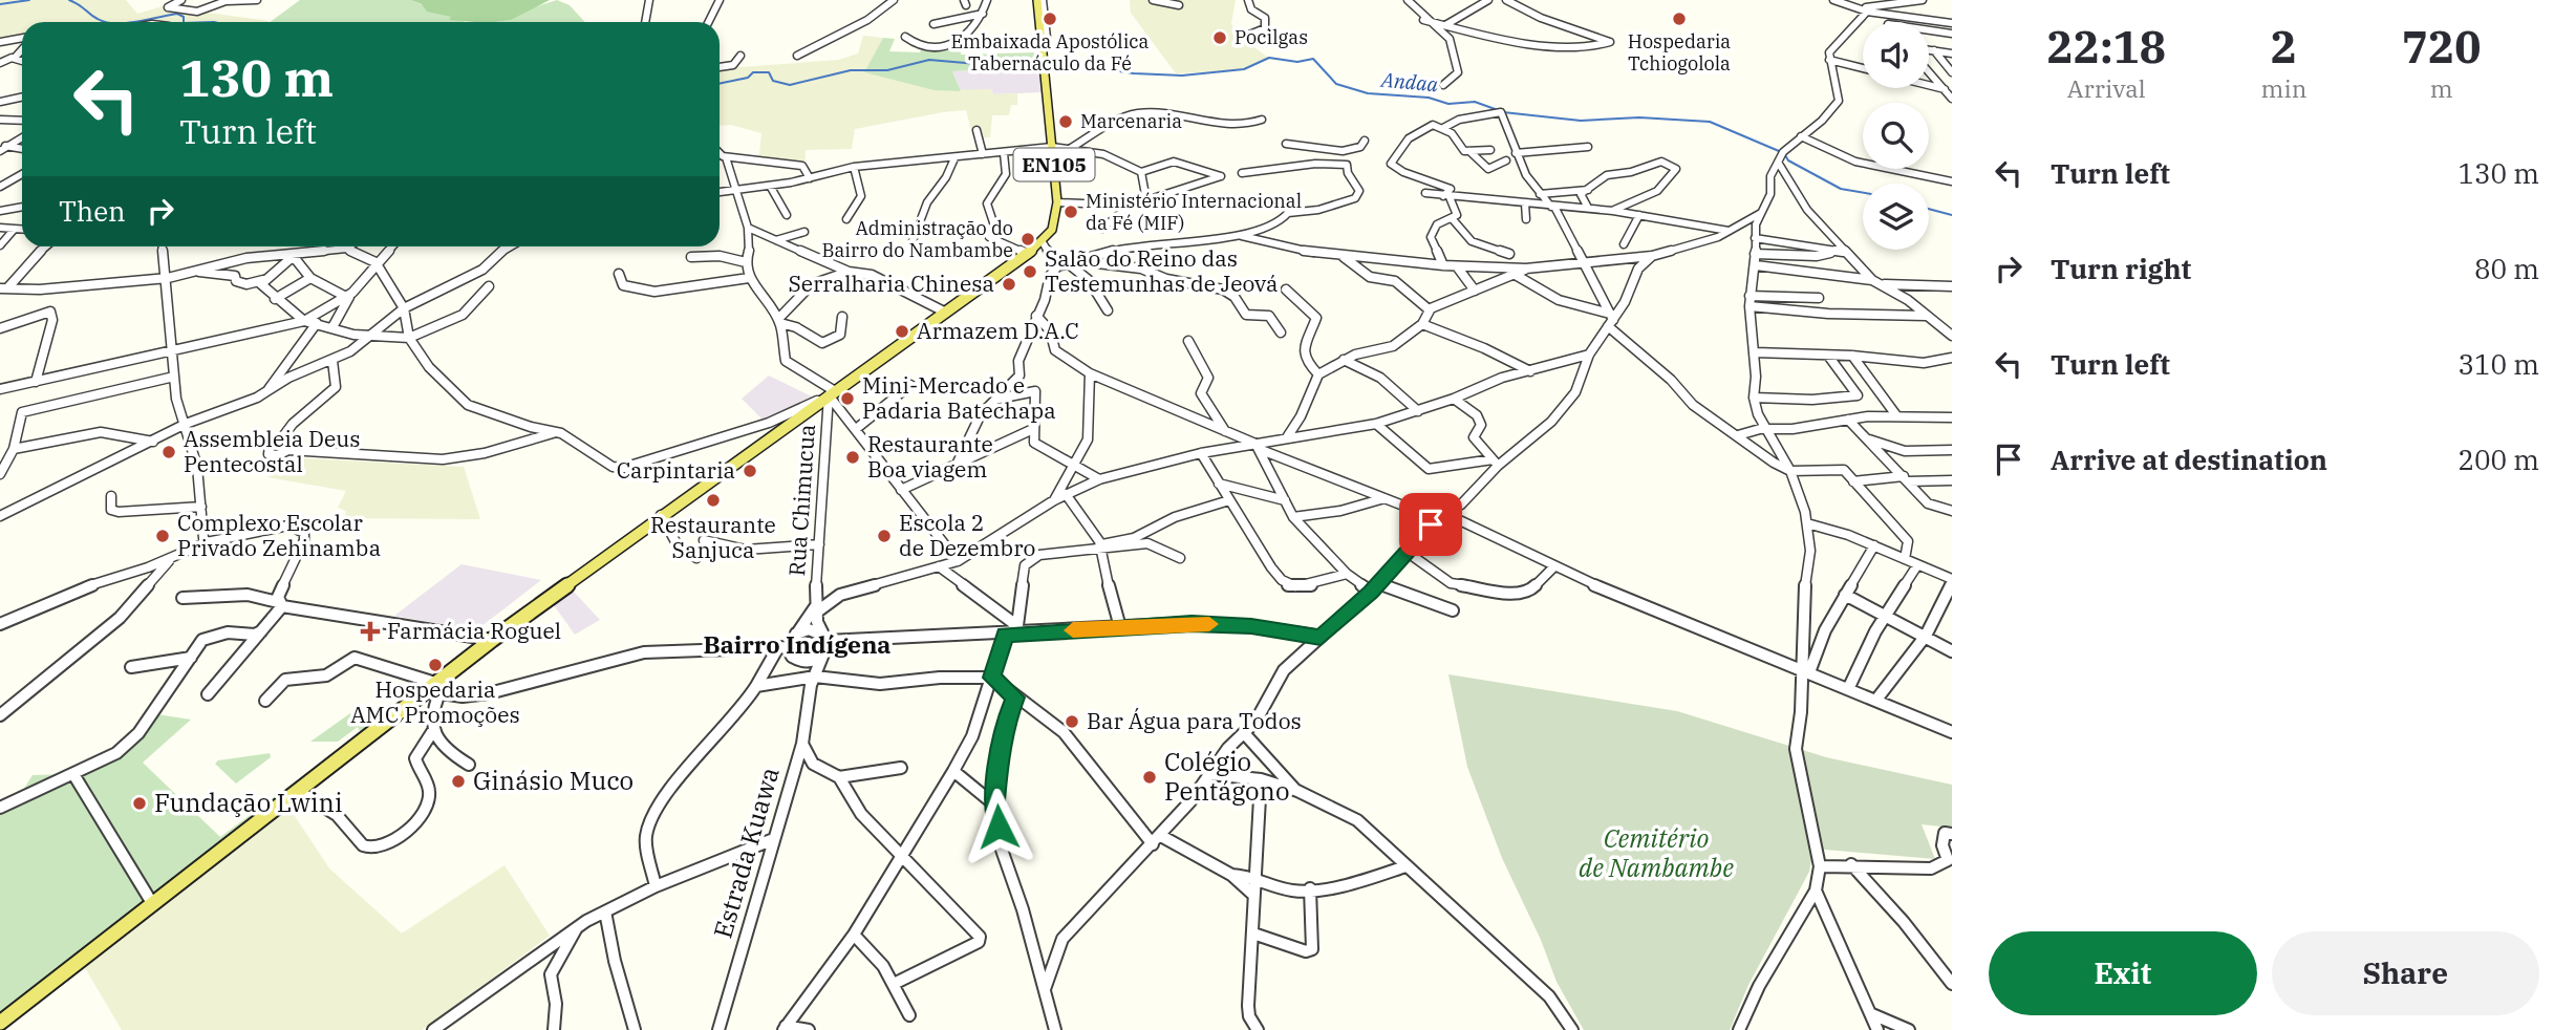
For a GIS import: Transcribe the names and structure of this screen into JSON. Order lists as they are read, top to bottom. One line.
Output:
{"streets":{"main road":["EN105"],"street":["Rua Chimucua","Estrada Kuawa"]},"districts":["Bairro Indígena"],"water":["Andaa"],"parks":["Cemitério de Nambambe"],"places":{"other":["Embaixada Apostólica Tabernáculo da Fé","Hospedaria Tchiogolola","Pocilgas","Marcenaria","Ministério Internacional da Fé (MIF)","Administração do Bairro do Nambambe","Salão do Reino das Testemunhas de Jeová","Serralharia Chinesa","Armazem D.A.C","Mini-Mercado e Padaria Batechapa","Assembleia Deus Pentecostal","Restaurante Boa viagem","Carpintaria","Restaurante Sanjuca","Complexo Escolar Privado Zehinamba","Escola 2 de Dezembro","Hospedaria AMC Promoções","Bar Água para Todos","Colégio Pentágono","Ginásio Muco","Fundação Lwini"],"health":["Farmácia Roguel"]},"page":{"eta":["22:18","Arrival","2","min","720","m"],"turn":["130 m","Turn left"],"list":[{"name":"Turn left","value":"130 m"},{"name":"Turn right","value":"80 m"},{"name":"Turn left","value":"310 m"},{"name":"Arrive at destination","value":"200 m"}],"then":"Then","buttons":["Exit","Share"]}}
